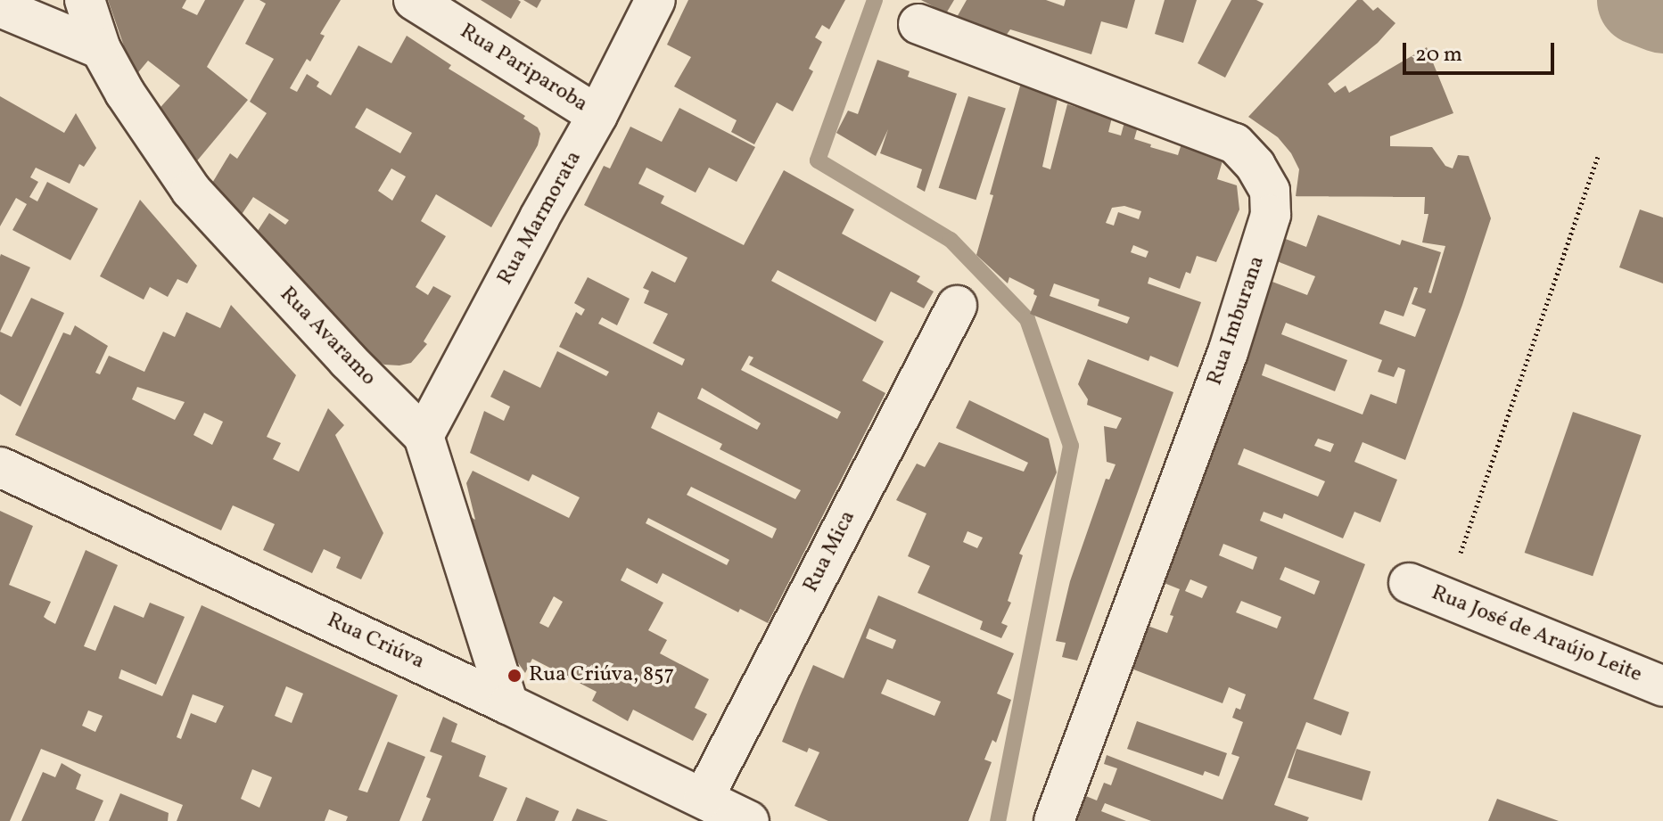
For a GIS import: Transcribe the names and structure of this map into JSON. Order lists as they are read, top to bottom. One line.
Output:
{"streets":{"street":["Rua Pariparoba","Rua Marmorata","Rua Imburana","Rua Avaramo","Rua Mica","Rua José de Araújo Leite","Rua Criúva"]},"crossings":[["Rua Pariparoba","Rua Marmorata"],["Rua Marmorata","Rua Avaramo"],["Rua Avaramo","Rua Criúva"],["Rua Mica","Rua Criúva"]],"places":["Rua Criúva, 857"],"scale_bar":"20 m"}
